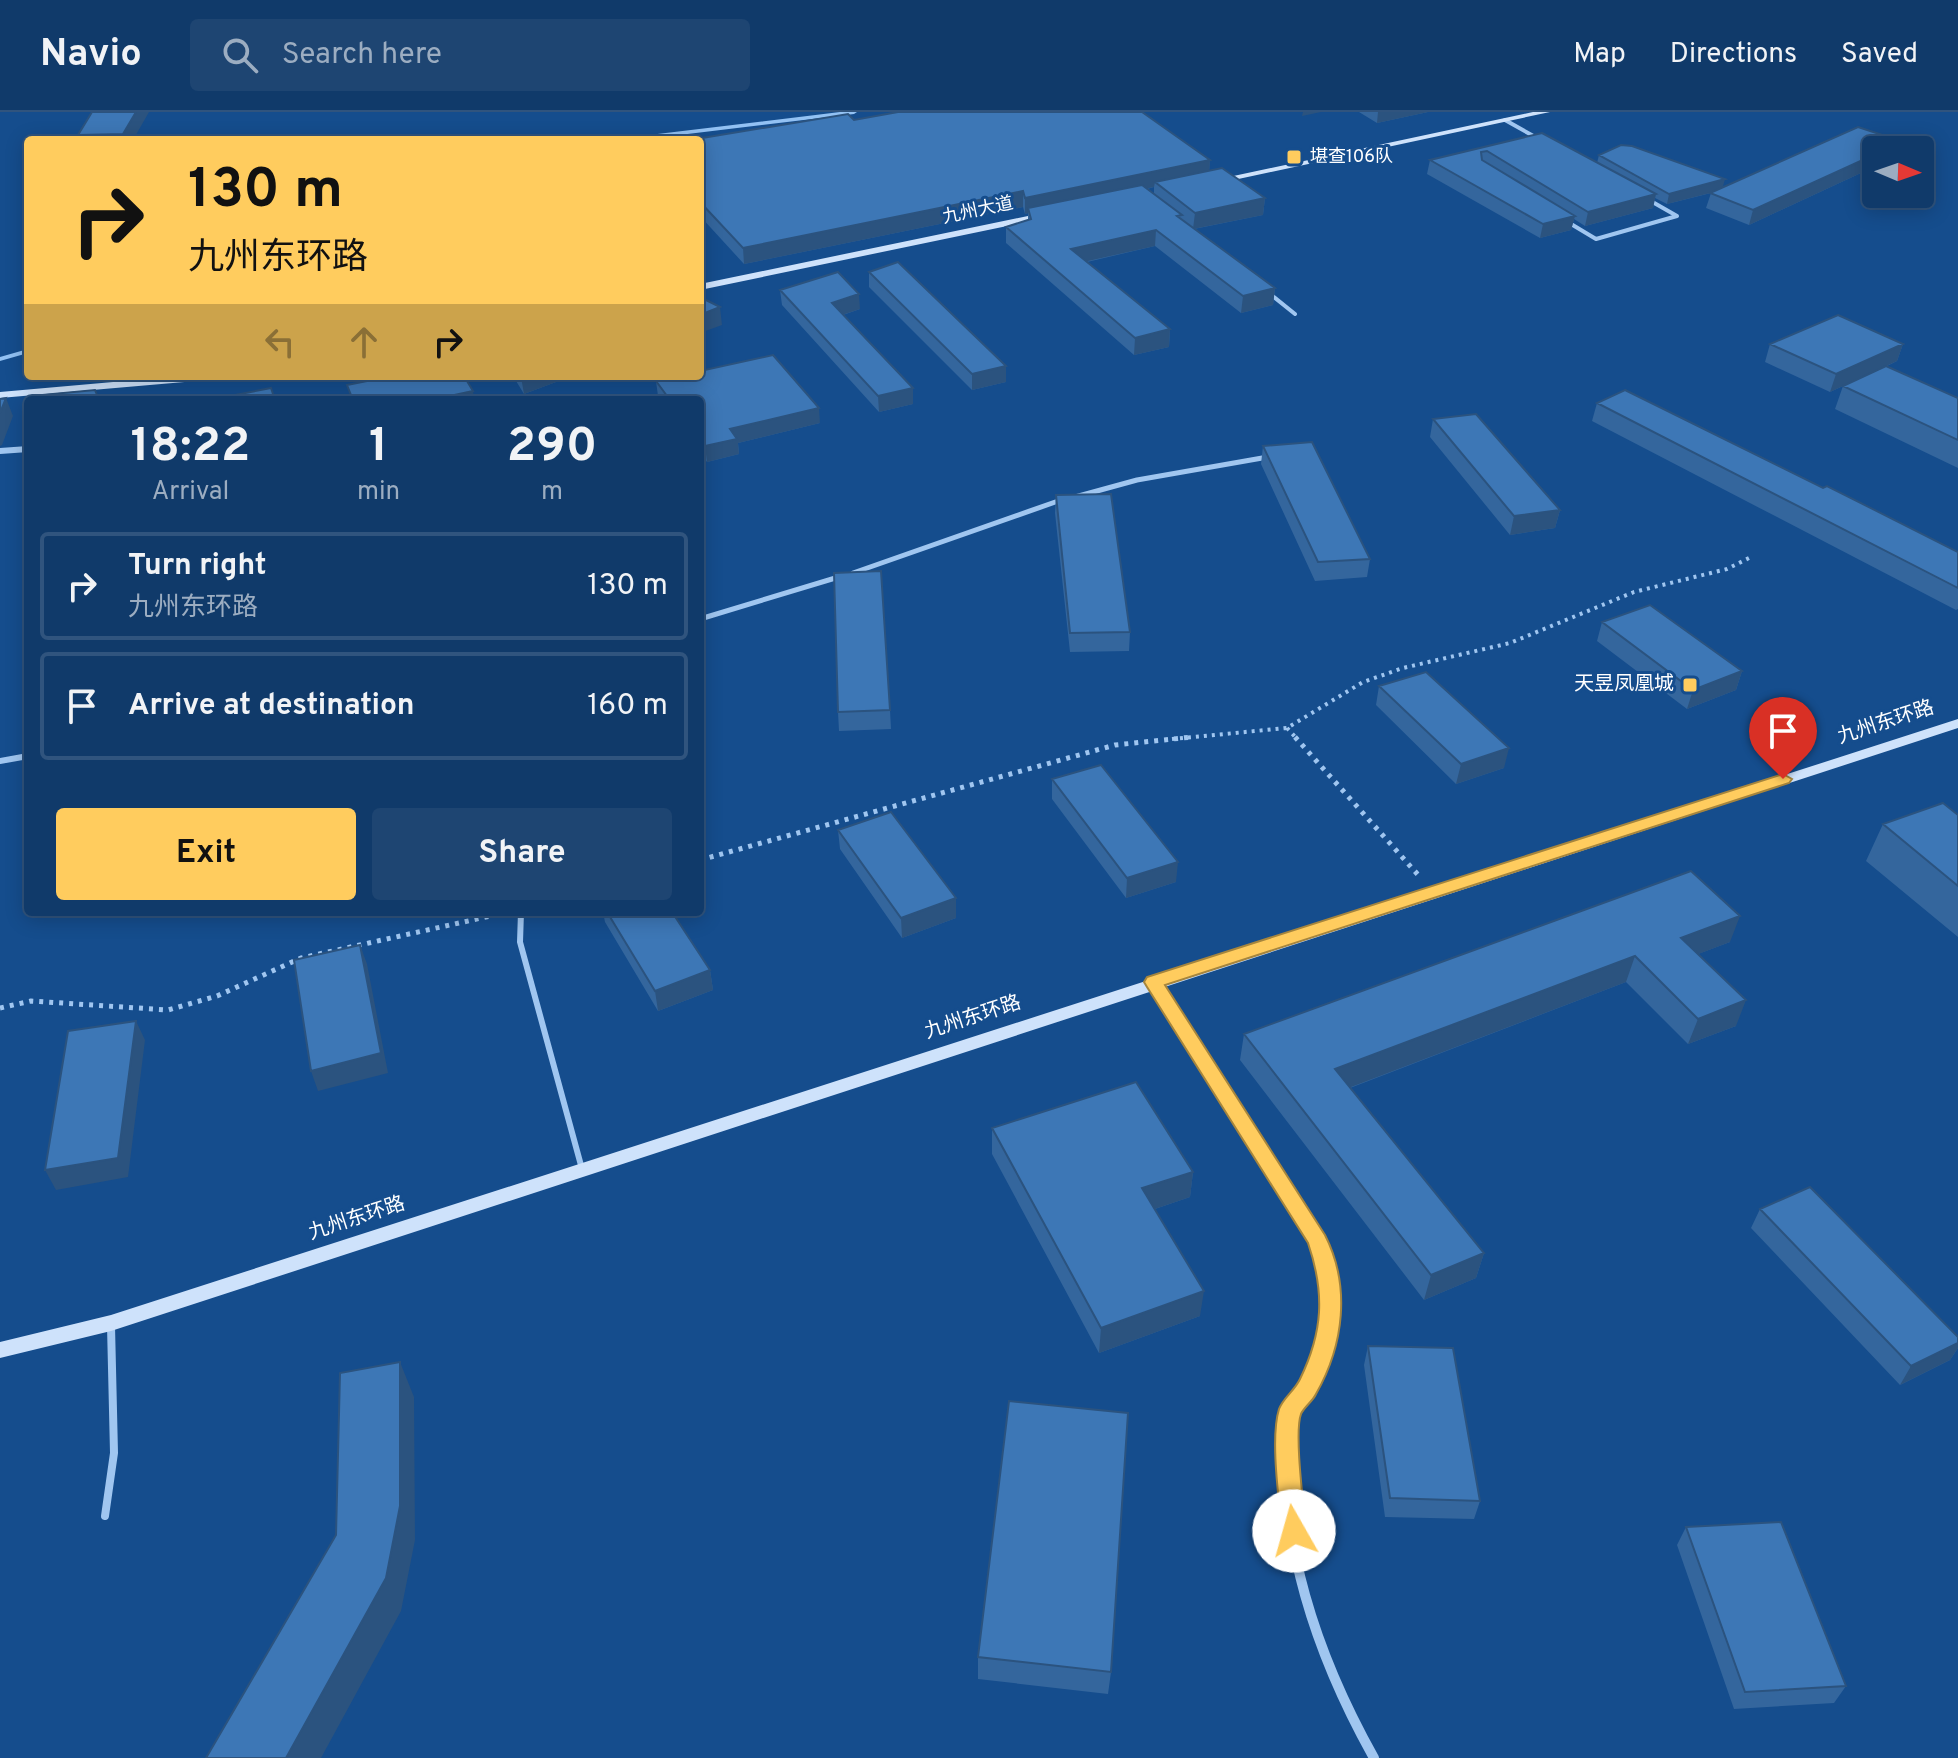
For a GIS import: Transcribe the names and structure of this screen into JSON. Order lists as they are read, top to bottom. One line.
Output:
{"streets":{"main road":["九州大道","九州东环路"]},"places":{"transit":["堪查106队","天昱凤凰城"]},"north":"right","page":{"header":"Navio","search":"Search here","nav":["Map","Directions","Saved"],"turn":["130 m","九州东环路"],"eta":["18:22","Arrival","1","min","290","m"],"list":[{"name":"Turn right","note":"九州东环路","value":"130 m"},{"name":"Arrive at destination","value":"160 m"}],"buttons":["Exit","Share"]}}
